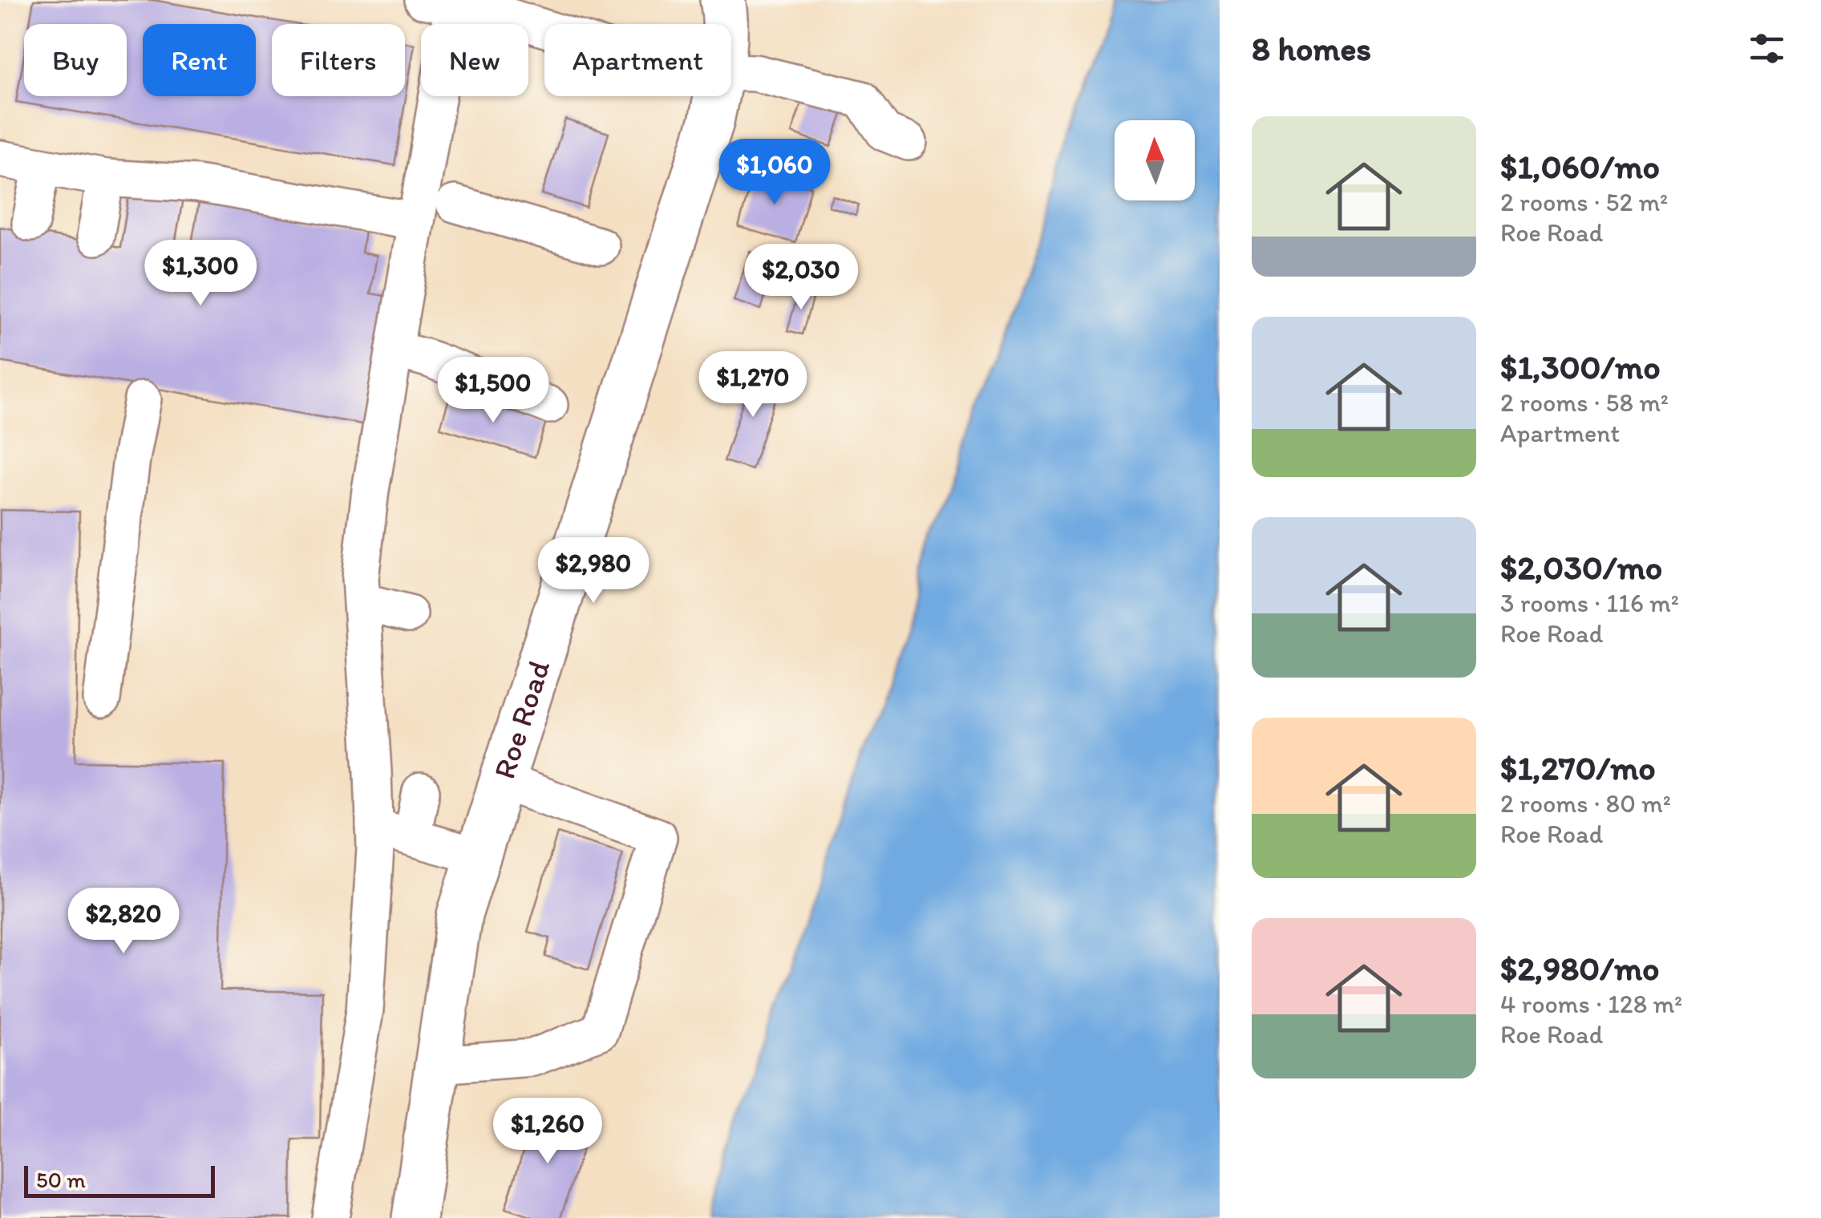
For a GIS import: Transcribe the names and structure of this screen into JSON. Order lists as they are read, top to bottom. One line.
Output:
{"streets":{"main road":["Roe Road"]},"scale_bar":"50 m","north":"top","page":{"heading":"8 homes","chip":["Buy","Rent","Filters","New","Apartment"],"list":[{"name":"$1,060/mo","note":"2 rooms · 52 m² · Roe Road"},{"name":"$1,300/mo","note":"2 rooms · 58 m² · Apartment"},{"name":"$2,030/mo","note":"3 rooms · 116 m² · Roe Road"},{"name":"$1,270/mo","note":"2 rooms · 80 m² · Roe Road"},{"name":"$2,980/mo","note":"4 rooms · 128 m² · Roe Road"}],"price":["$1,060","$1,300","$2,030","$1,270","$1,500","$2,980","$2,820","$1,260"],"scale":"50 m"}}
